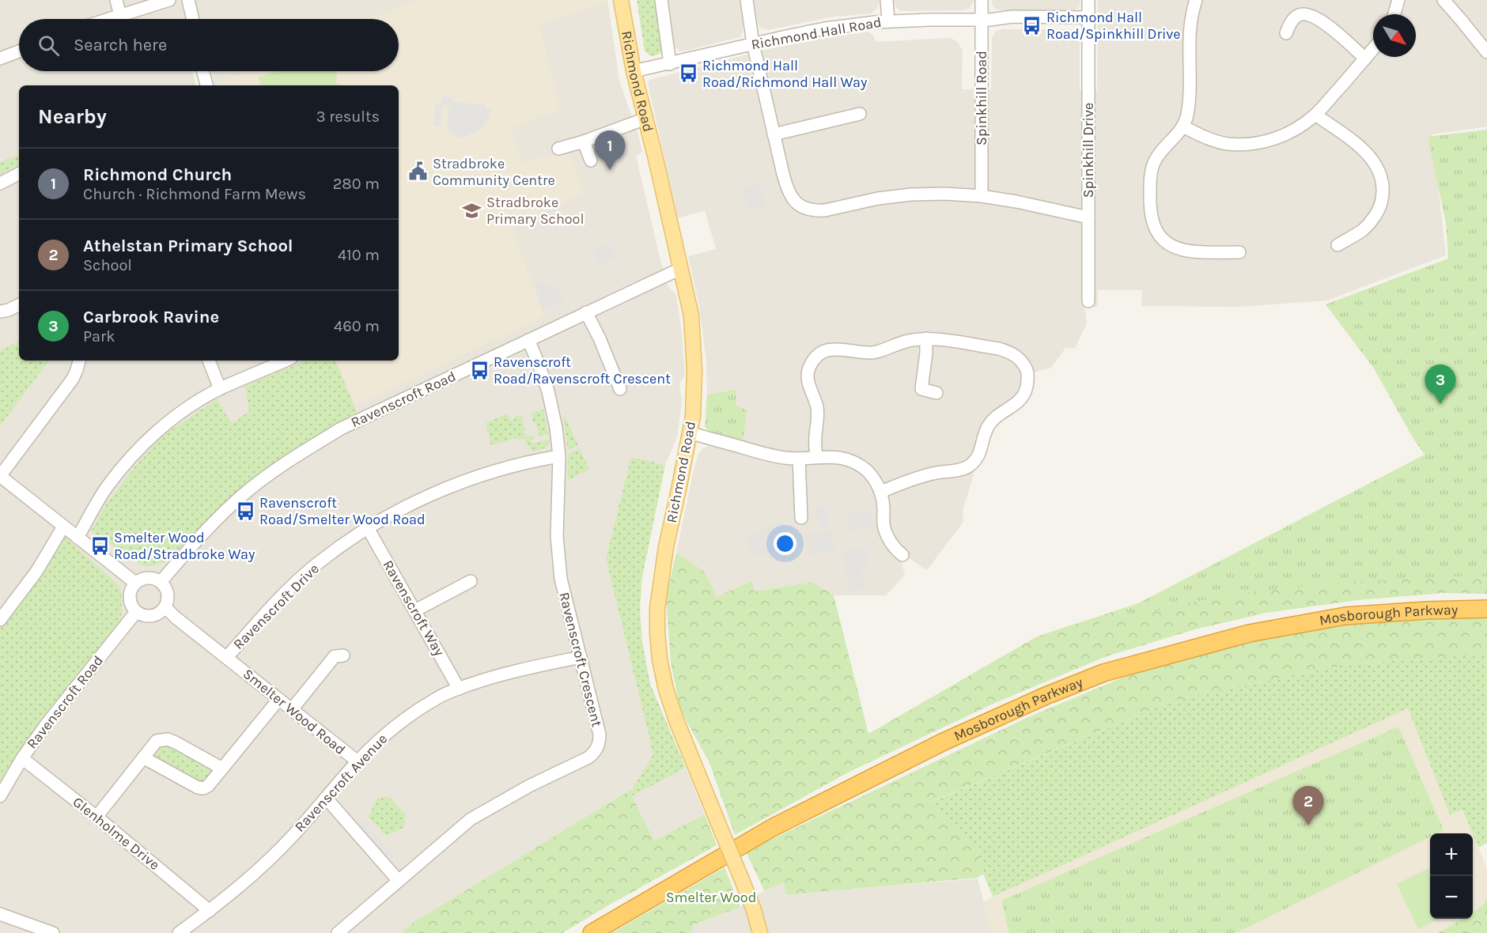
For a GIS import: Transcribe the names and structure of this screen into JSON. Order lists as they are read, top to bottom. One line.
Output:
{"streets":{"highway":["Mosborough Parkway"],"main road":["Richmond Road"],"street":["Richmond Hall Road","Spinkhill Road","Spinkhill Drive","Ravenscroft Road","Ravenscroft Drive","Ravenscroft Way","Ravenscroft Crescent","Smelter Wood Road","Ravenscroft Avenue","Glenholme Drive"]},"crossings":[["Richmond Hall Road","Richmond Road"],["Richmond Hall Road","Spinkhill Road"],["Richmond Hall Road","Spinkhill Drive"],["Richmond Road","Ravenscroft Road"],["Ravenscroft Road","Ravenscroft Crescent"],["Ravenscroft Road","Smelter Wood Road"],["Ravenscroft Road","Glenholme Drive"],["Ravenscroft Drive","Ravenscroft Way"],["Ravenscroft Drive","Ravenscroft Crescent"],["Ravenscroft Drive","Smelter Wood Road"],["Ravenscroft Way","Ravenscroft Avenue"],["Ravenscroft Crescent","Ravenscroft Avenue"],["Smelter Wood Road","Ravenscroft Avenue"],["Ravenscroft Avenue","Glenholme Drive"]],"parks":["Smelter Wood"],"places":{"bus stop":["Richmond Hall Road/Spinkhill Drive","Richmond Hall Road/Richmond Hall Way","Ravenscroft Road/Ravenscroft Crescent","Ravenscroft Road/Smelter Wood Road","Smelter Wood Road/Stradbroke Way"],"public building":["Stradbroke Community Centre"],"school or university":["Stradbroke Primary School"]},"north":"bottom right","page":{"search":"Search here","heading":["Nearby","3 results"],"pins":["1","3","2"],"list":[{"mark":"1","name":"Richmond Church","note":"Church · Richmond Farm Mews","value":"280 m"},{"mark":"2","name":"Athelstan Primary School","note":"School","value":"410 m"},{"mark":"3","name":"Carbrook Ravine","note":"Park","value":"460 m"}],"map_buttons":["+","−"]}}
